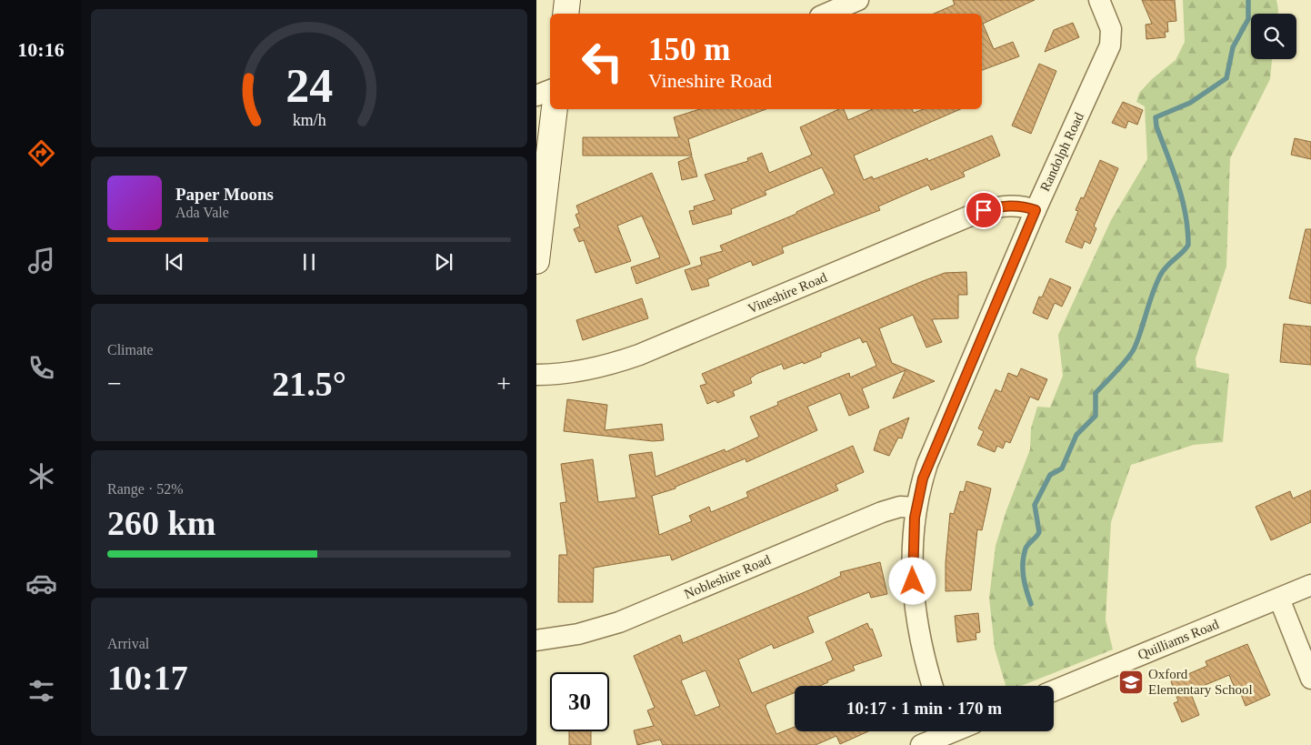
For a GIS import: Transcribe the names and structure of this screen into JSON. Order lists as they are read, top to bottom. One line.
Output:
{"streets":{"street":["Randolph Road","Vineshire Road","Nobleshire Road","Quilliams Road"]},"crossings":[["Randolph Road","Vineshire Road"],["Randolph Road","Nobleshire Road"]],"places":{"school or university":["Oxford Elementary School"]},"page":{"tabs":"10:16","turn":["150 m","Vineshire Road"],"song":["Paper Moons","Ada Vale"],"tile":["Climate",["Range · 52%","260 km"],["Arrival","10:17"]],"heat":["−","21.5°","+"],"limit":"30","trip":"10:17 · 1 min · 170 m","gauge":["24","km/h"]}}
